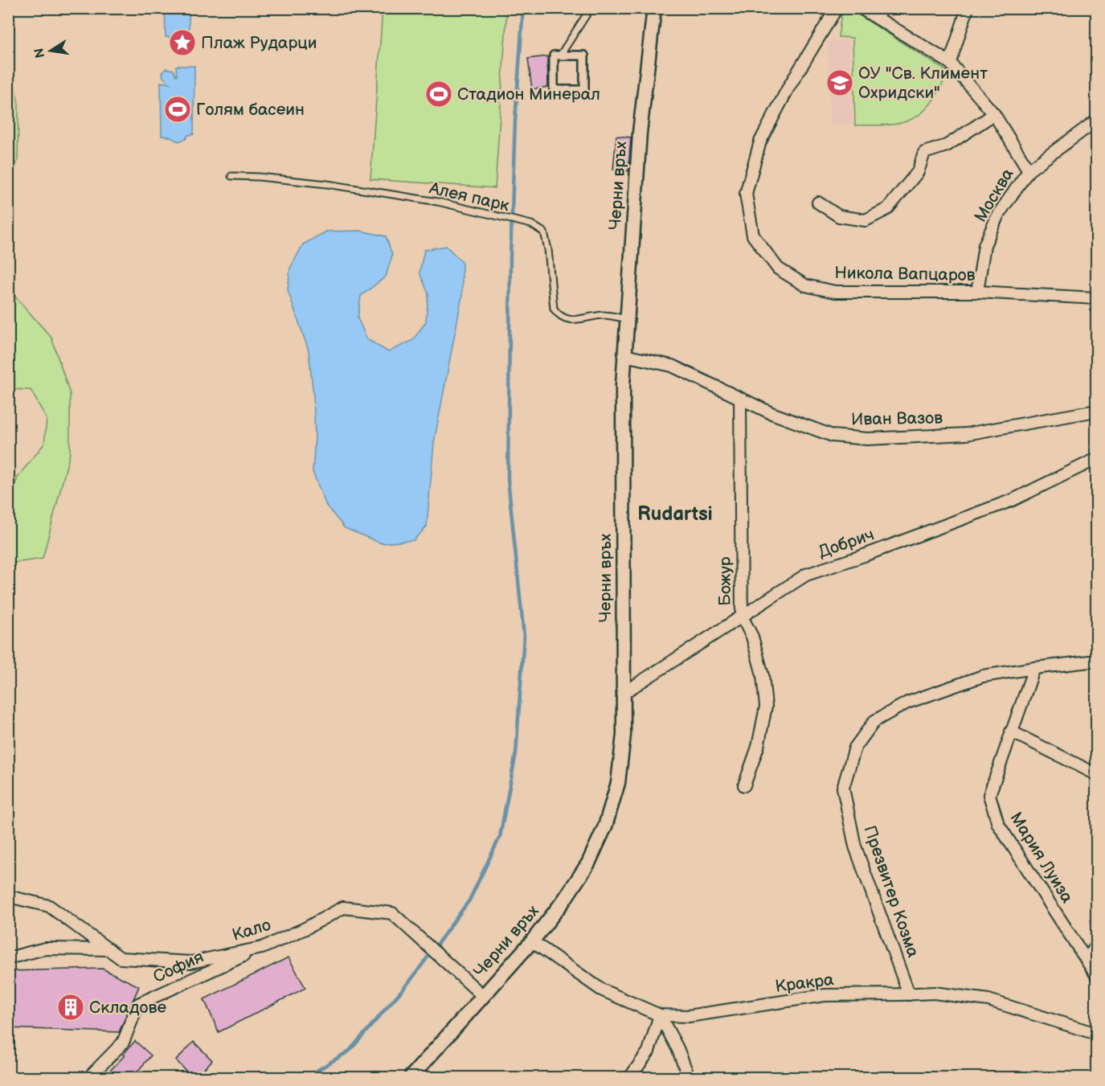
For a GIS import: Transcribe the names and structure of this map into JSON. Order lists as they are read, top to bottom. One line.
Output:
{"streets":{"street":["Черни връх","Москва","Никола Вапцаров","Иван Вазов","Добрич","Божур","Мария Луиза","Презвитер Козма","Кало","София","Кракра"],"lane":["Алея парк"]},"crossings":[["Черни връх","Алея парк"],["Черни връх","Иван Вазов"],["Черни връх","Добрич"],["Черни връх","Кало"],["Черни връх","Кракра"],["Москва","Никола Вапцаров"],["Иван Вазов","Божур"],["Добрич","Божур"],["Мария Луиза","Презвитер Козма"],["Презвитер Козма","Кракра"],["Кало","София"]],"districts":["Rudartsi"],"places":{"place":["Плаж Рударци"],"school or university":["ОУ \"Св. Климент Охридски\""],"sports":["Стадион Минерал","Голям басеин"],"building":["Складове"]},"north":"left"}
